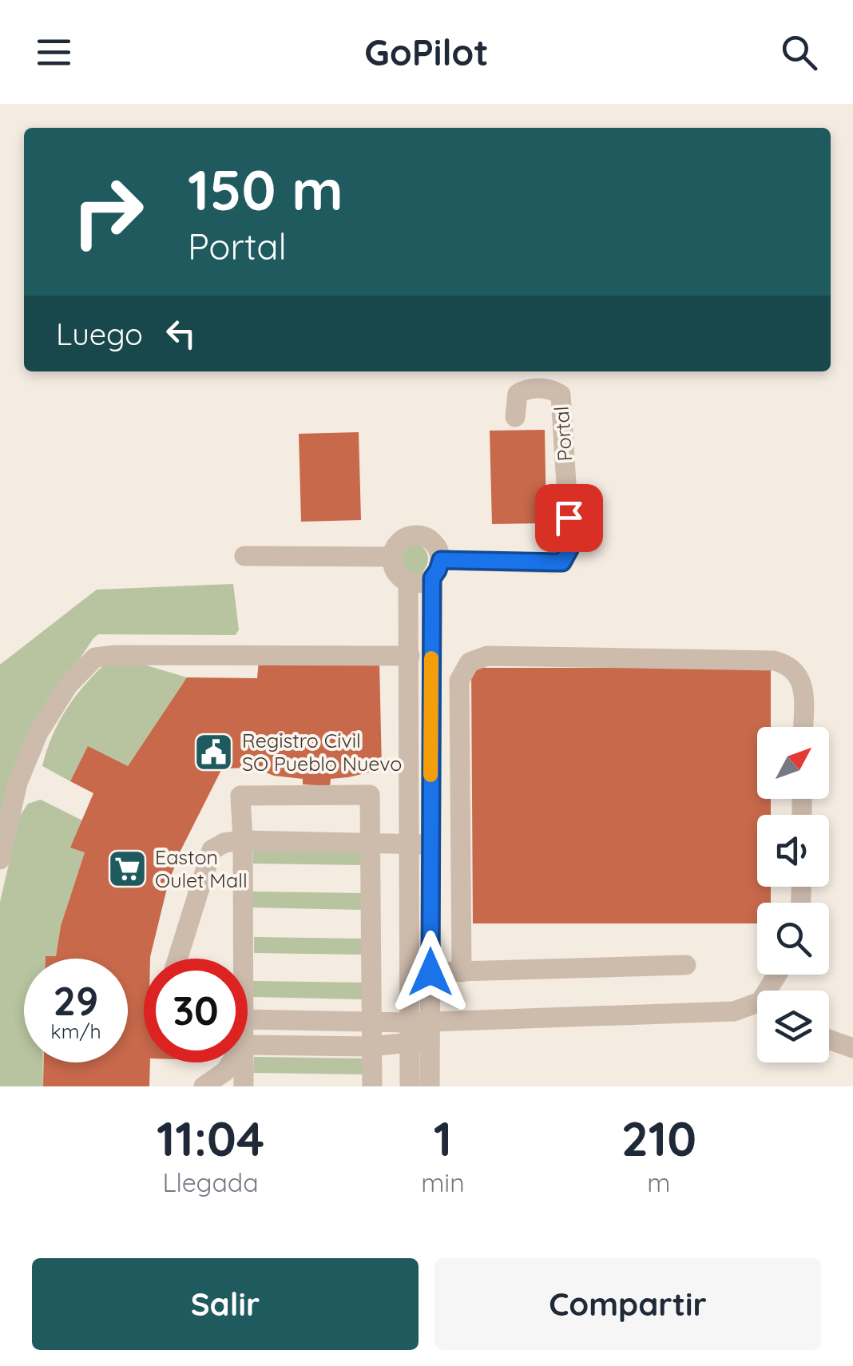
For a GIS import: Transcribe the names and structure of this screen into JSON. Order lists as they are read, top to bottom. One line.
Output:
{"streets":{"street":["Portal"]},"places":{"public building":["Registro Civil SO Pueblo Nuevo"],"supermarket":["Easton Oulet Mall"]},"north":"top right","page":{"header":"GoPilot","turn":["150 m","Portal"],"then":"Luego","speed":"29 km/h","limit":"30","eta":["11:04","Llegada","1","min","210","m"],"buttons":["Salir","Compartir"]}}
